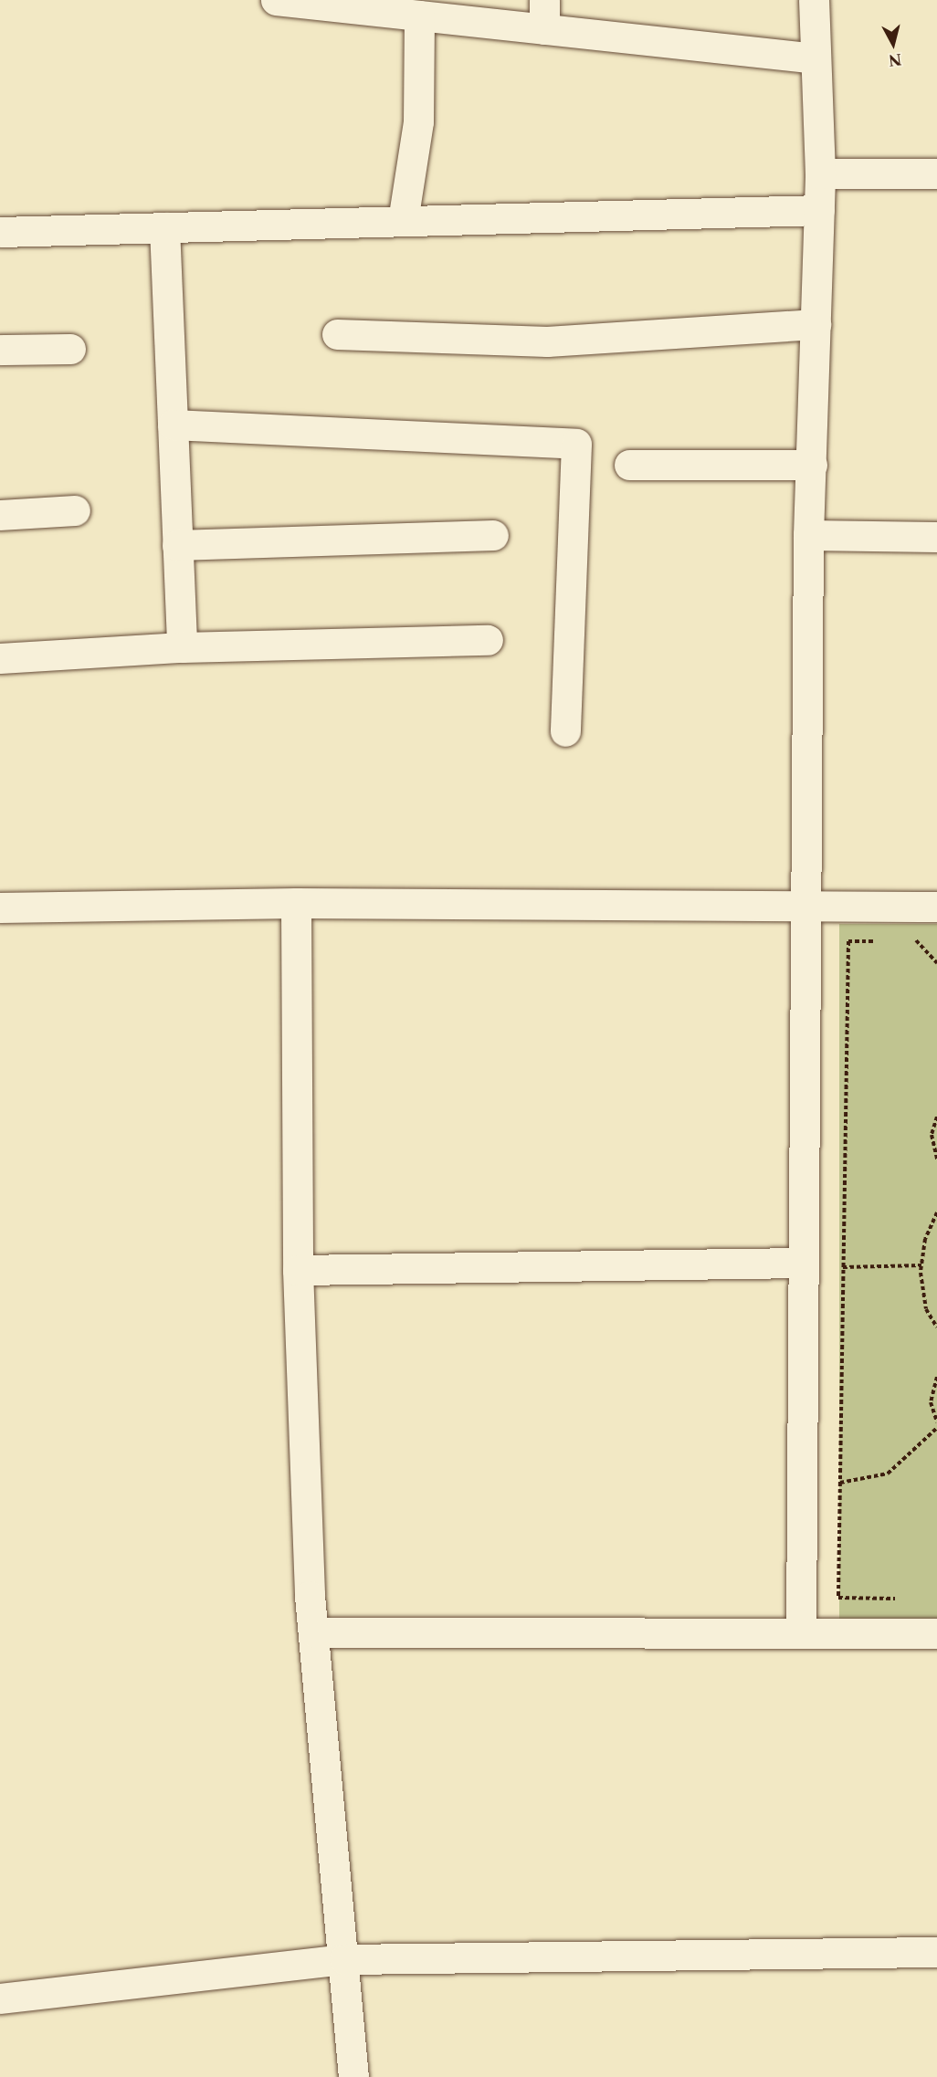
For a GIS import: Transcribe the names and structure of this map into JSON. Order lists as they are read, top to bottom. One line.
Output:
{"north":"bottom"}
